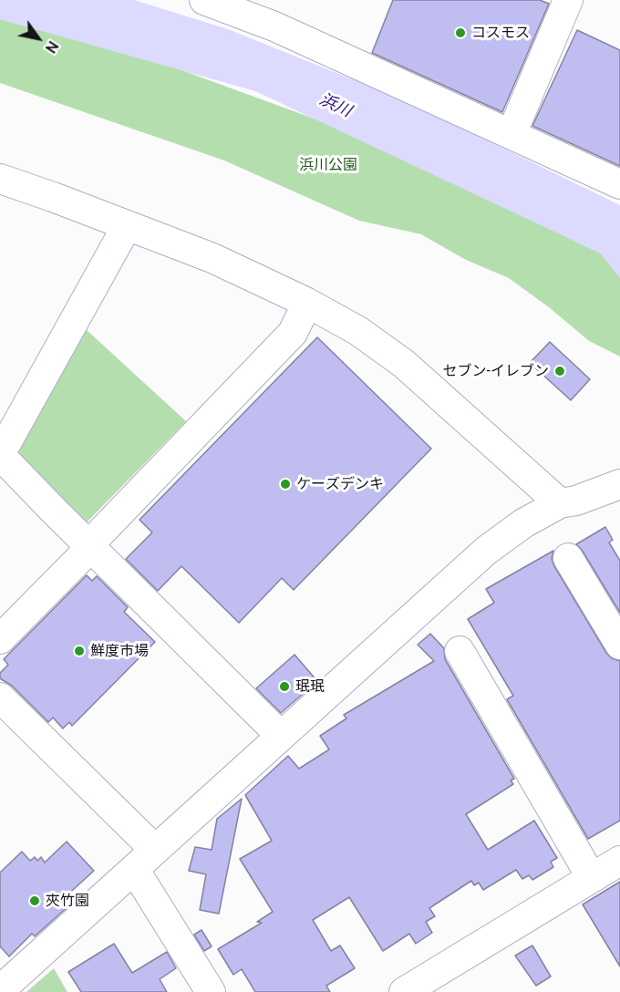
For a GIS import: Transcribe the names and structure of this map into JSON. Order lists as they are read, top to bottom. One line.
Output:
{"water":["浜川"],"parks":["浜川公園"],"places":["コスモス","セブン-イレブン","ケーズデンキ","鮮度市場","珉珉","夾竹園"],"north":"bottom right"}
